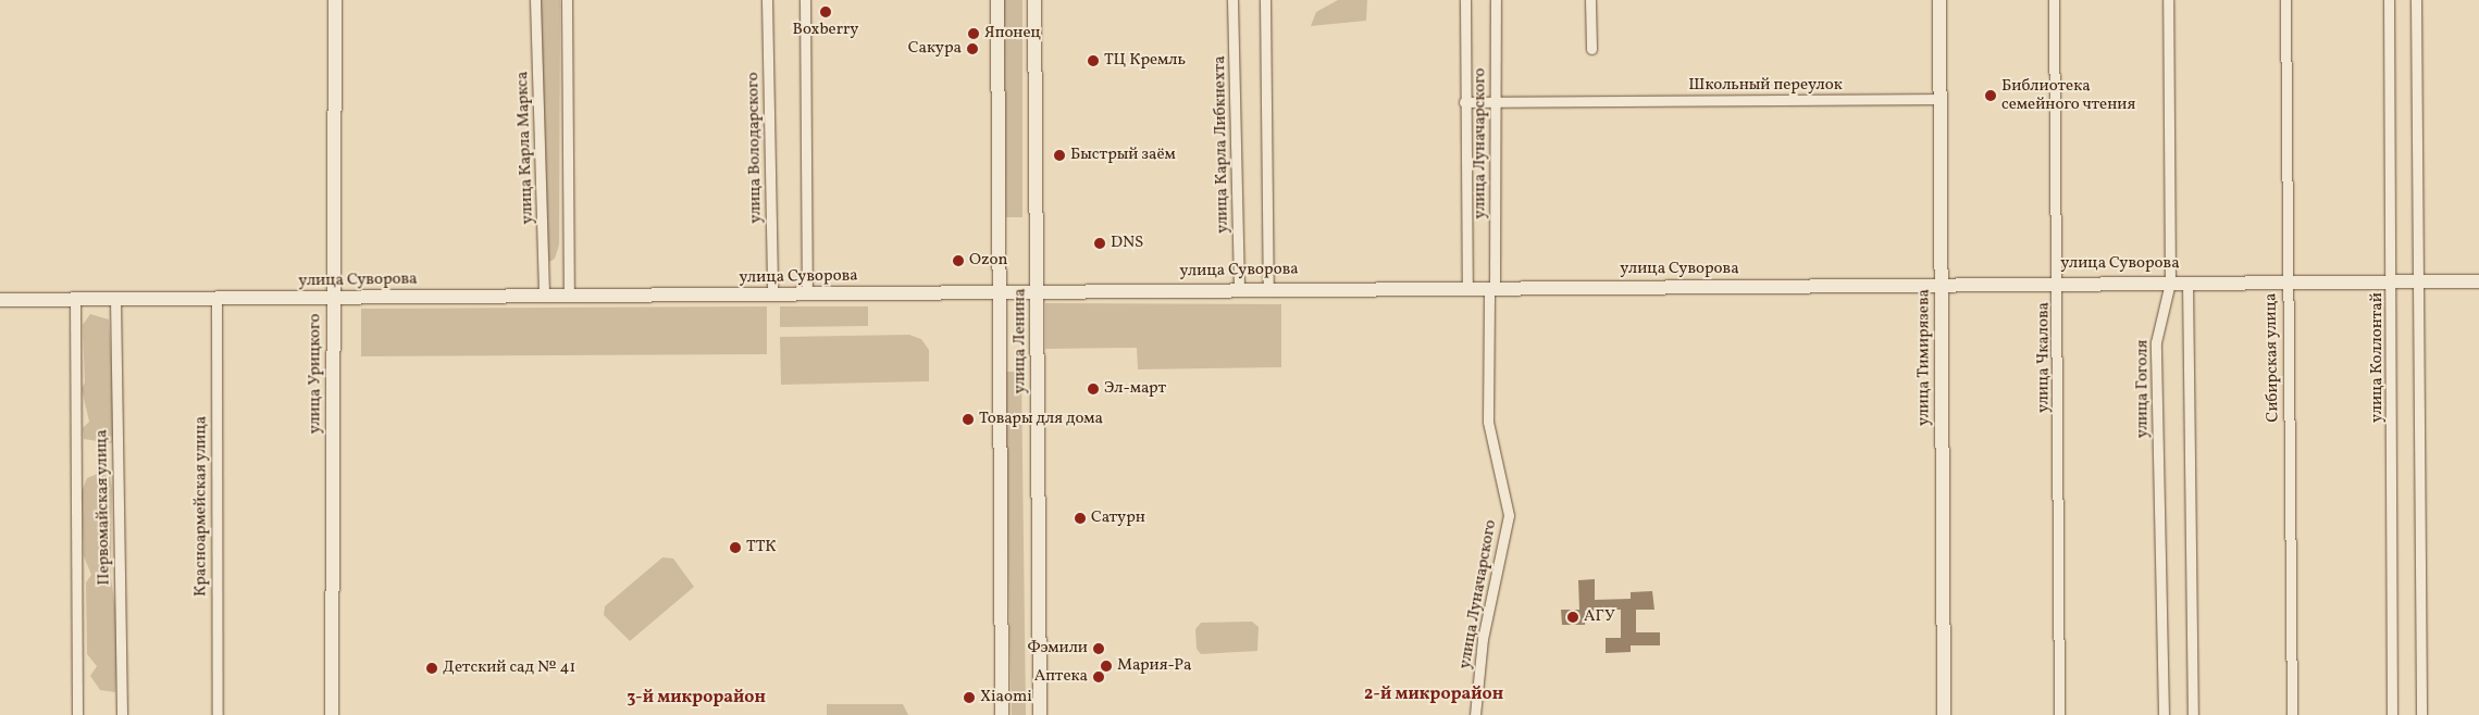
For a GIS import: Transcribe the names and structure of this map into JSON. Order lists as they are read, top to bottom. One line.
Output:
{"streets":{"street":["Школьный переулок","улица Луначарского","улица Карла Либкнехта","улица Карла Маркса","улица Володарского","улица Суворова","улица Ленина","улица Тимирязева","улица Чкалова","Сибирская улица","улица Коллонтай","улица Урицкого","улица Гоголя","Красноармейская улица","Первомайская улица"]},"crossings":[["Школьный переулок","улица Луначарского"],["Школьный переулок","улица Тимирязева"],["улица Луначарского","улица Суворова"],["улица Карла Либкнехта","улица Суворова"],["улица Карла Маркса","улица Суворова"],["улица Володарского","улица Суворова"],["улица Суворова","улица Ленина"],["улица Суворова","улица Тимирязева"],["улица Суворова","улица Чкалова"],["улица Суворова","Сибирская улица"],["улица Суворова","улица Коллонтай"],["улица Суворова","улица Урицкого"],["улица Суворова","улица Гоголя"],["улица Суворова","Красноармейская улица"],["улица Суворова","Первомайская улица"]],"districts":["2-й микрорайон","3-й микрорайон"],"places":["Boxberry","Японец","Сакура","ТЦ Кремль","Библиотека семейного чтения","Быстрый заём","DNS","Ozon","Эл-март","Товары для дома","Сатурн","ТТК","АГУ","Фэмили","Мария-Ра","Детский сад № 41","Аптека","Xiaomi"]}
